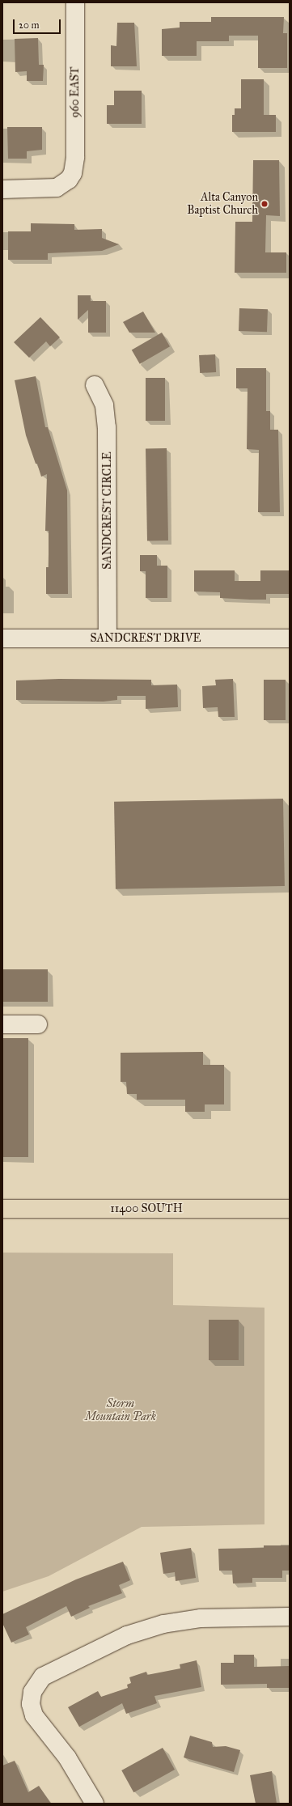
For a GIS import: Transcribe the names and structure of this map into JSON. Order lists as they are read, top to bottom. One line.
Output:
{"streets":{"main road":["11400 SOUTH"],"street":["960 EAST","SANDCREST CIRCLE","SANDCREST DRIVE"]},"crossings":[["SANDCREST CIRCLE","SANDCREST DRIVE"]],"parks":["Storm Mountain Park"],"places":["Alta Canyon Baptist Church"],"scale_bar":"20 m"}
